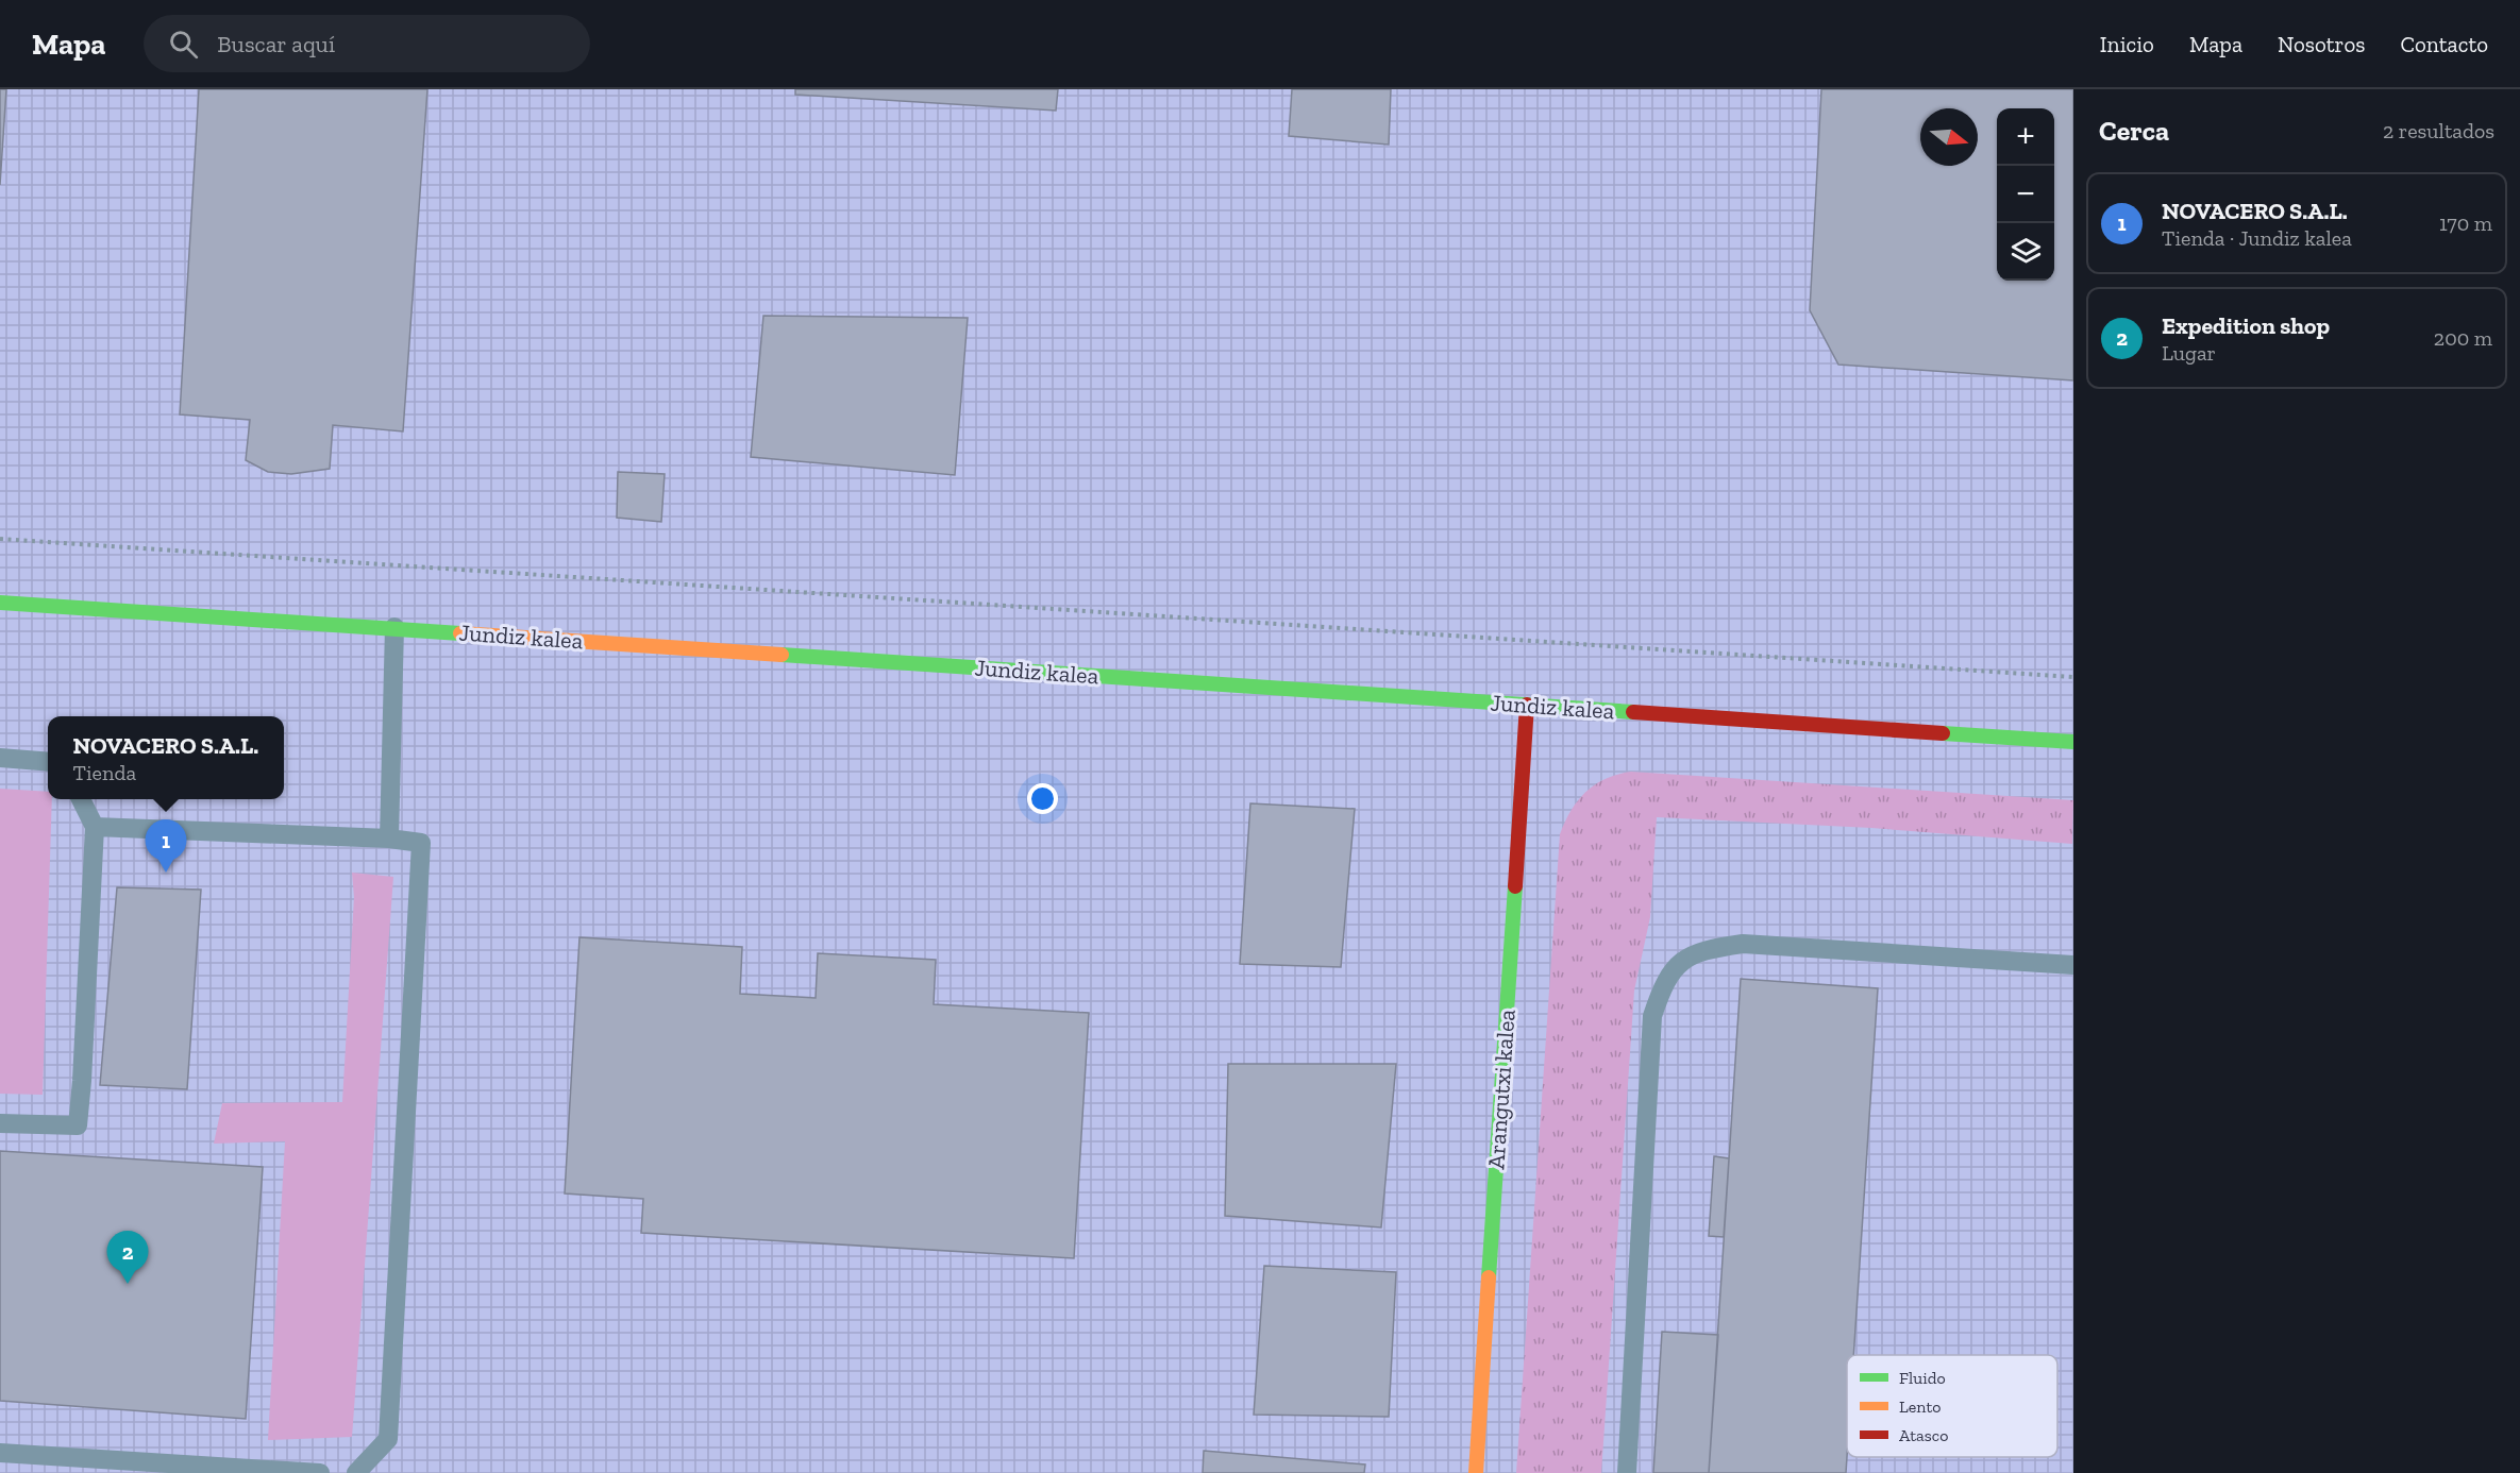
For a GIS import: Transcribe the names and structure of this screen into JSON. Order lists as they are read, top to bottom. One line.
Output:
{"streets":{"street":["Jundiz kalea","Arangutxi kalea"]},"crossings":[["Jundiz kalea","Arangutxi kalea"]],"legend":["Fluido","Lento","Atasco"],"north":"right","page":{"header":"Mapa","search":"Buscar aquí","nav":["Inicio","Mapa","Nosotros","Contacto"],"heading":["Cerca","2 resultados"],"map_buttons":["+","−"],"list":[{"mark":"1","name":"NOVACERO S.A.L.","note":"Tienda · Jundiz kalea","value":"170 m"},{"mark":"2","name":"Expedition shop","note":"Lugar","value":"200 m"}],"popup":["NOVACERO S.A.L.","Tienda"],"pins":["1","2"]}}
